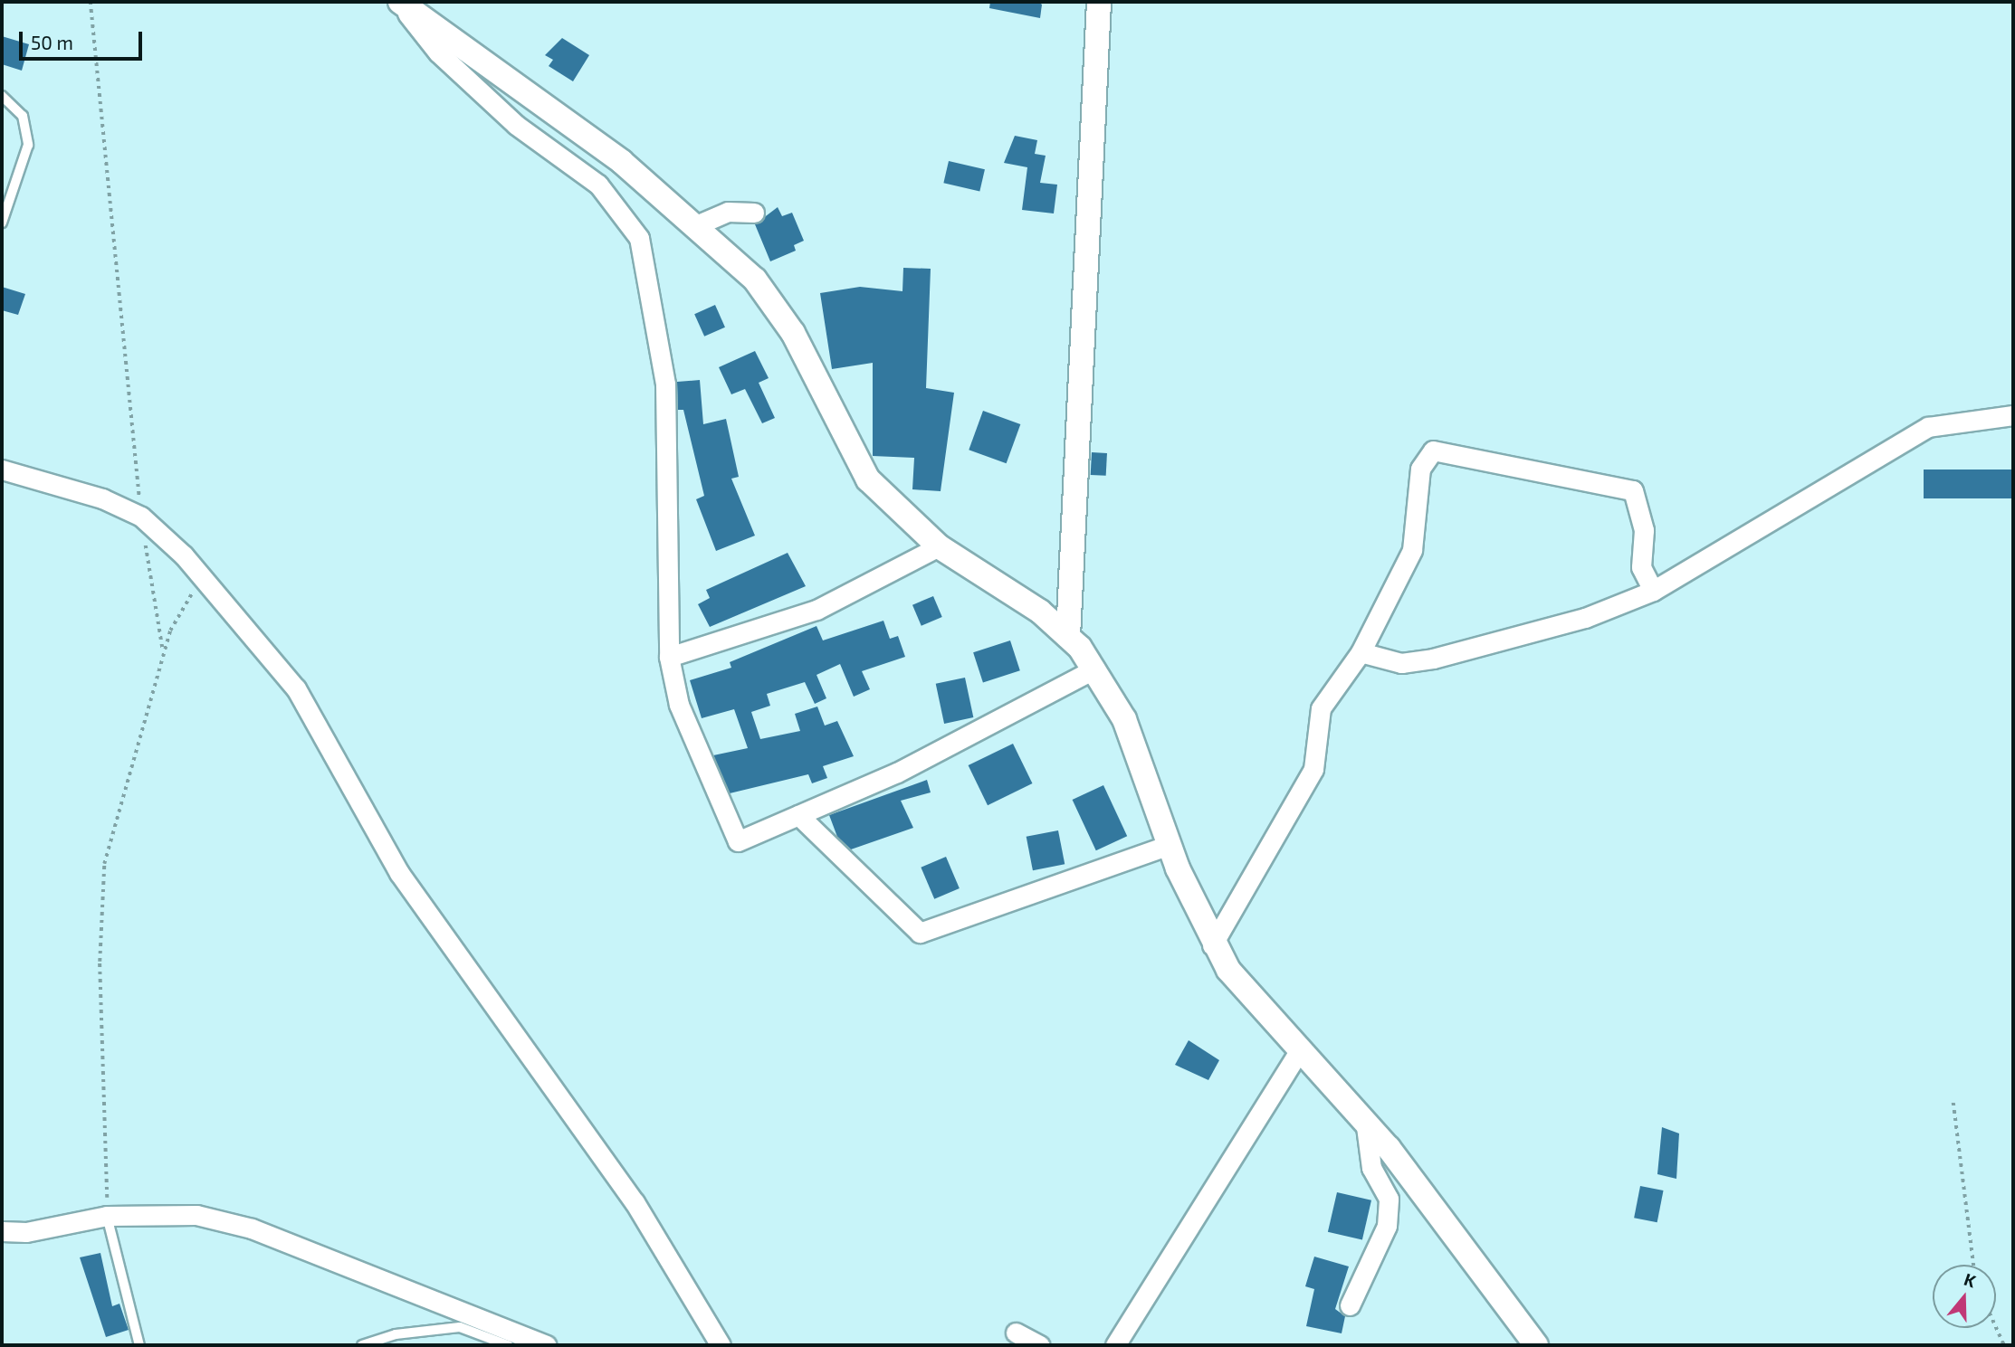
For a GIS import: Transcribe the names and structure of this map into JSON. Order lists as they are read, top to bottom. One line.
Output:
{"scale_bar":"50 m","north":"top"}
